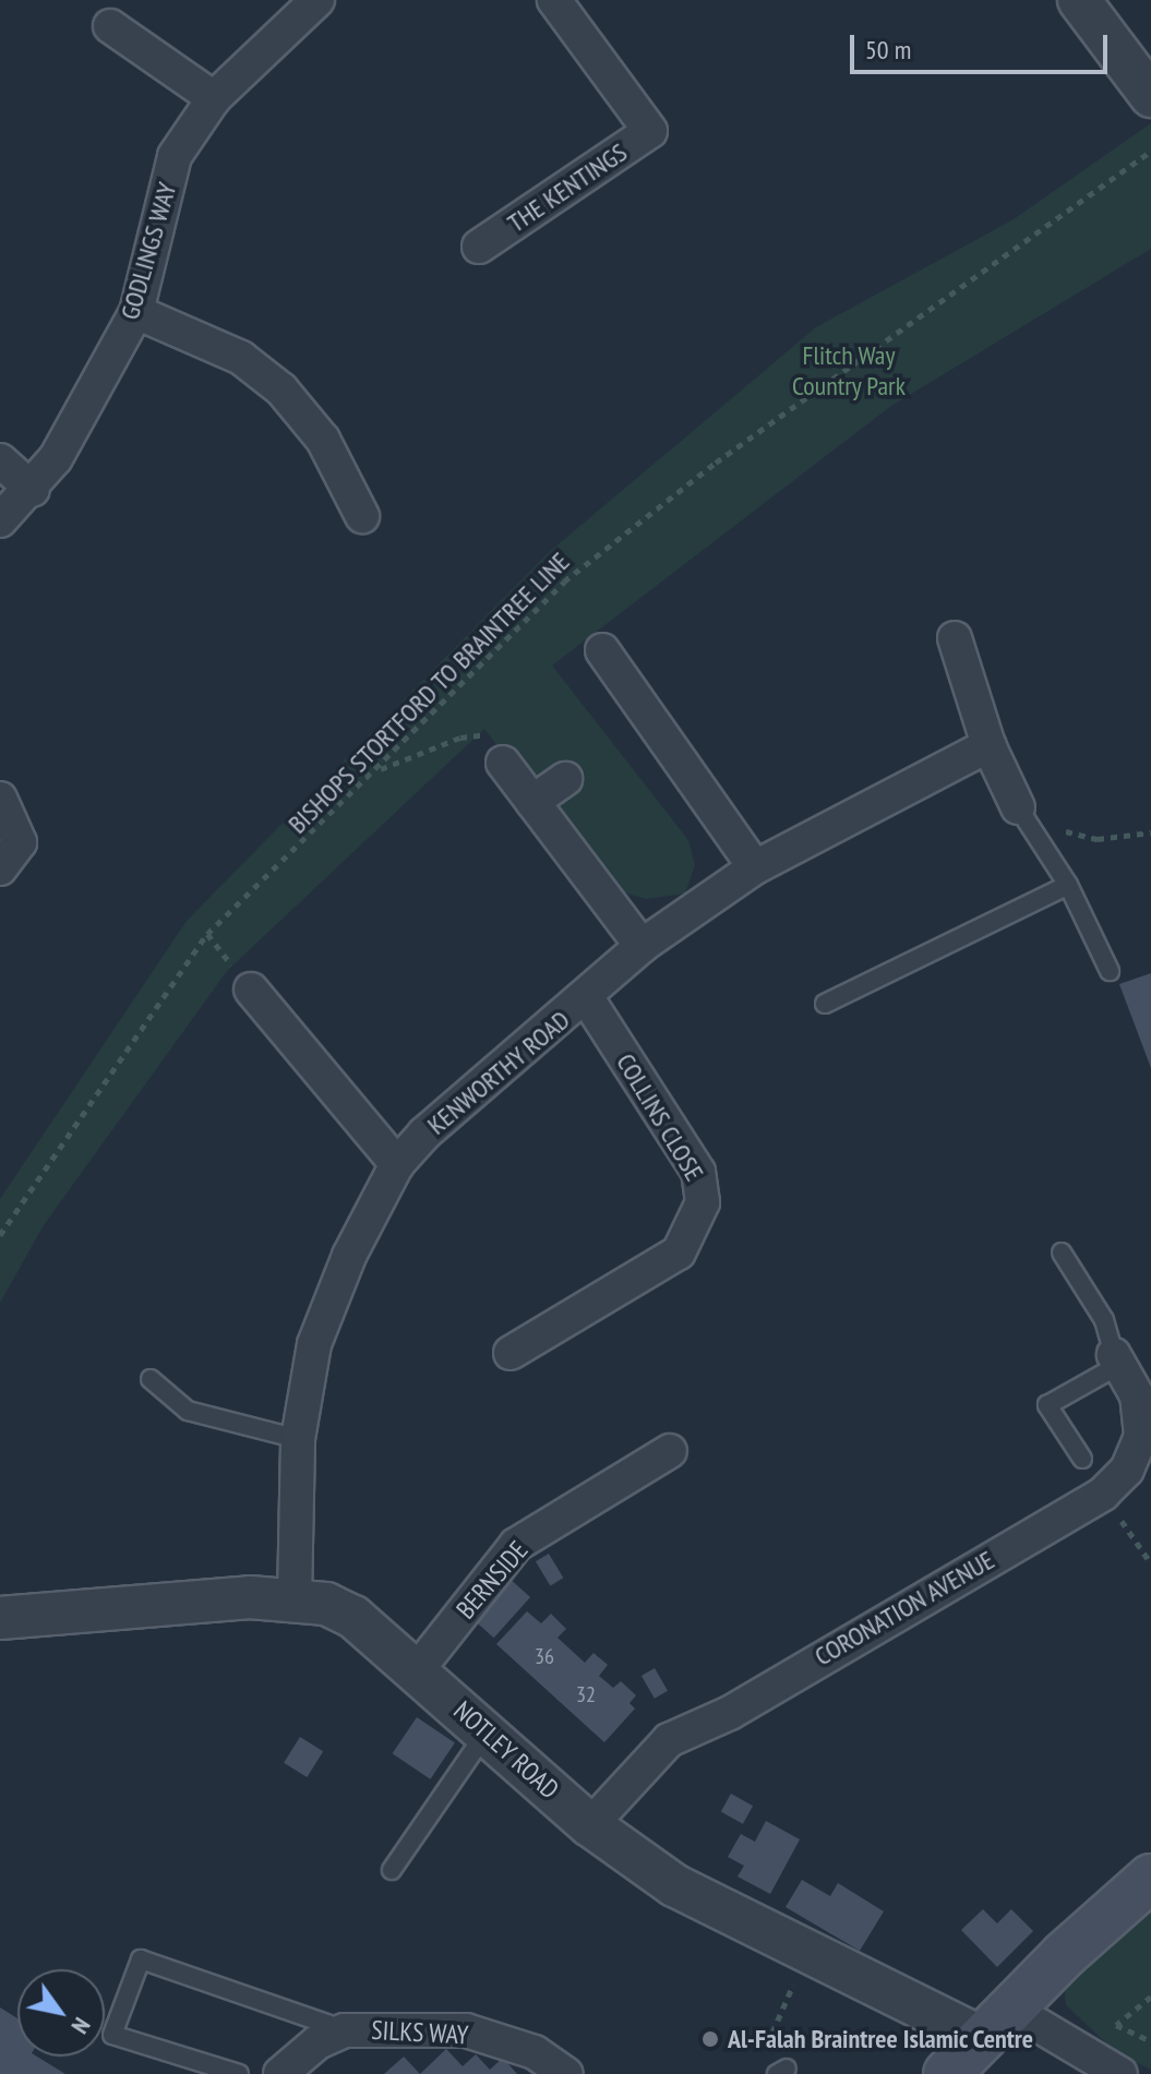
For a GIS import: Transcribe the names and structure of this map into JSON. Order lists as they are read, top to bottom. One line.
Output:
{"streets":{"street":["THE KENTINGS","GODLINGS WAY","KENWORTHY ROAD","COLLINS CLOSE","BERNSIDE","CORONATION AVENUE","NOTLEY ROAD","SILKS WAY"],"path":["BISHOPS STORTFORD TO BRAINTREE LINE"]},"crossings":[["KENWORTHY ROAD","COLLINS CLOSE"],["KENWORTHY ROAD","NOTLEY ROAD"],["BERNSIDE","NOTLEY ROAD"],["CORONATION AVENUE","NOTLEY ROAD"]],"parks":["Flitch Way Country Park"],"places":["Al-Falah Braintree Islamic Centre"],"house_numbers":["36","32"],"scale_bar":"50 m","north":"bottom right"}
